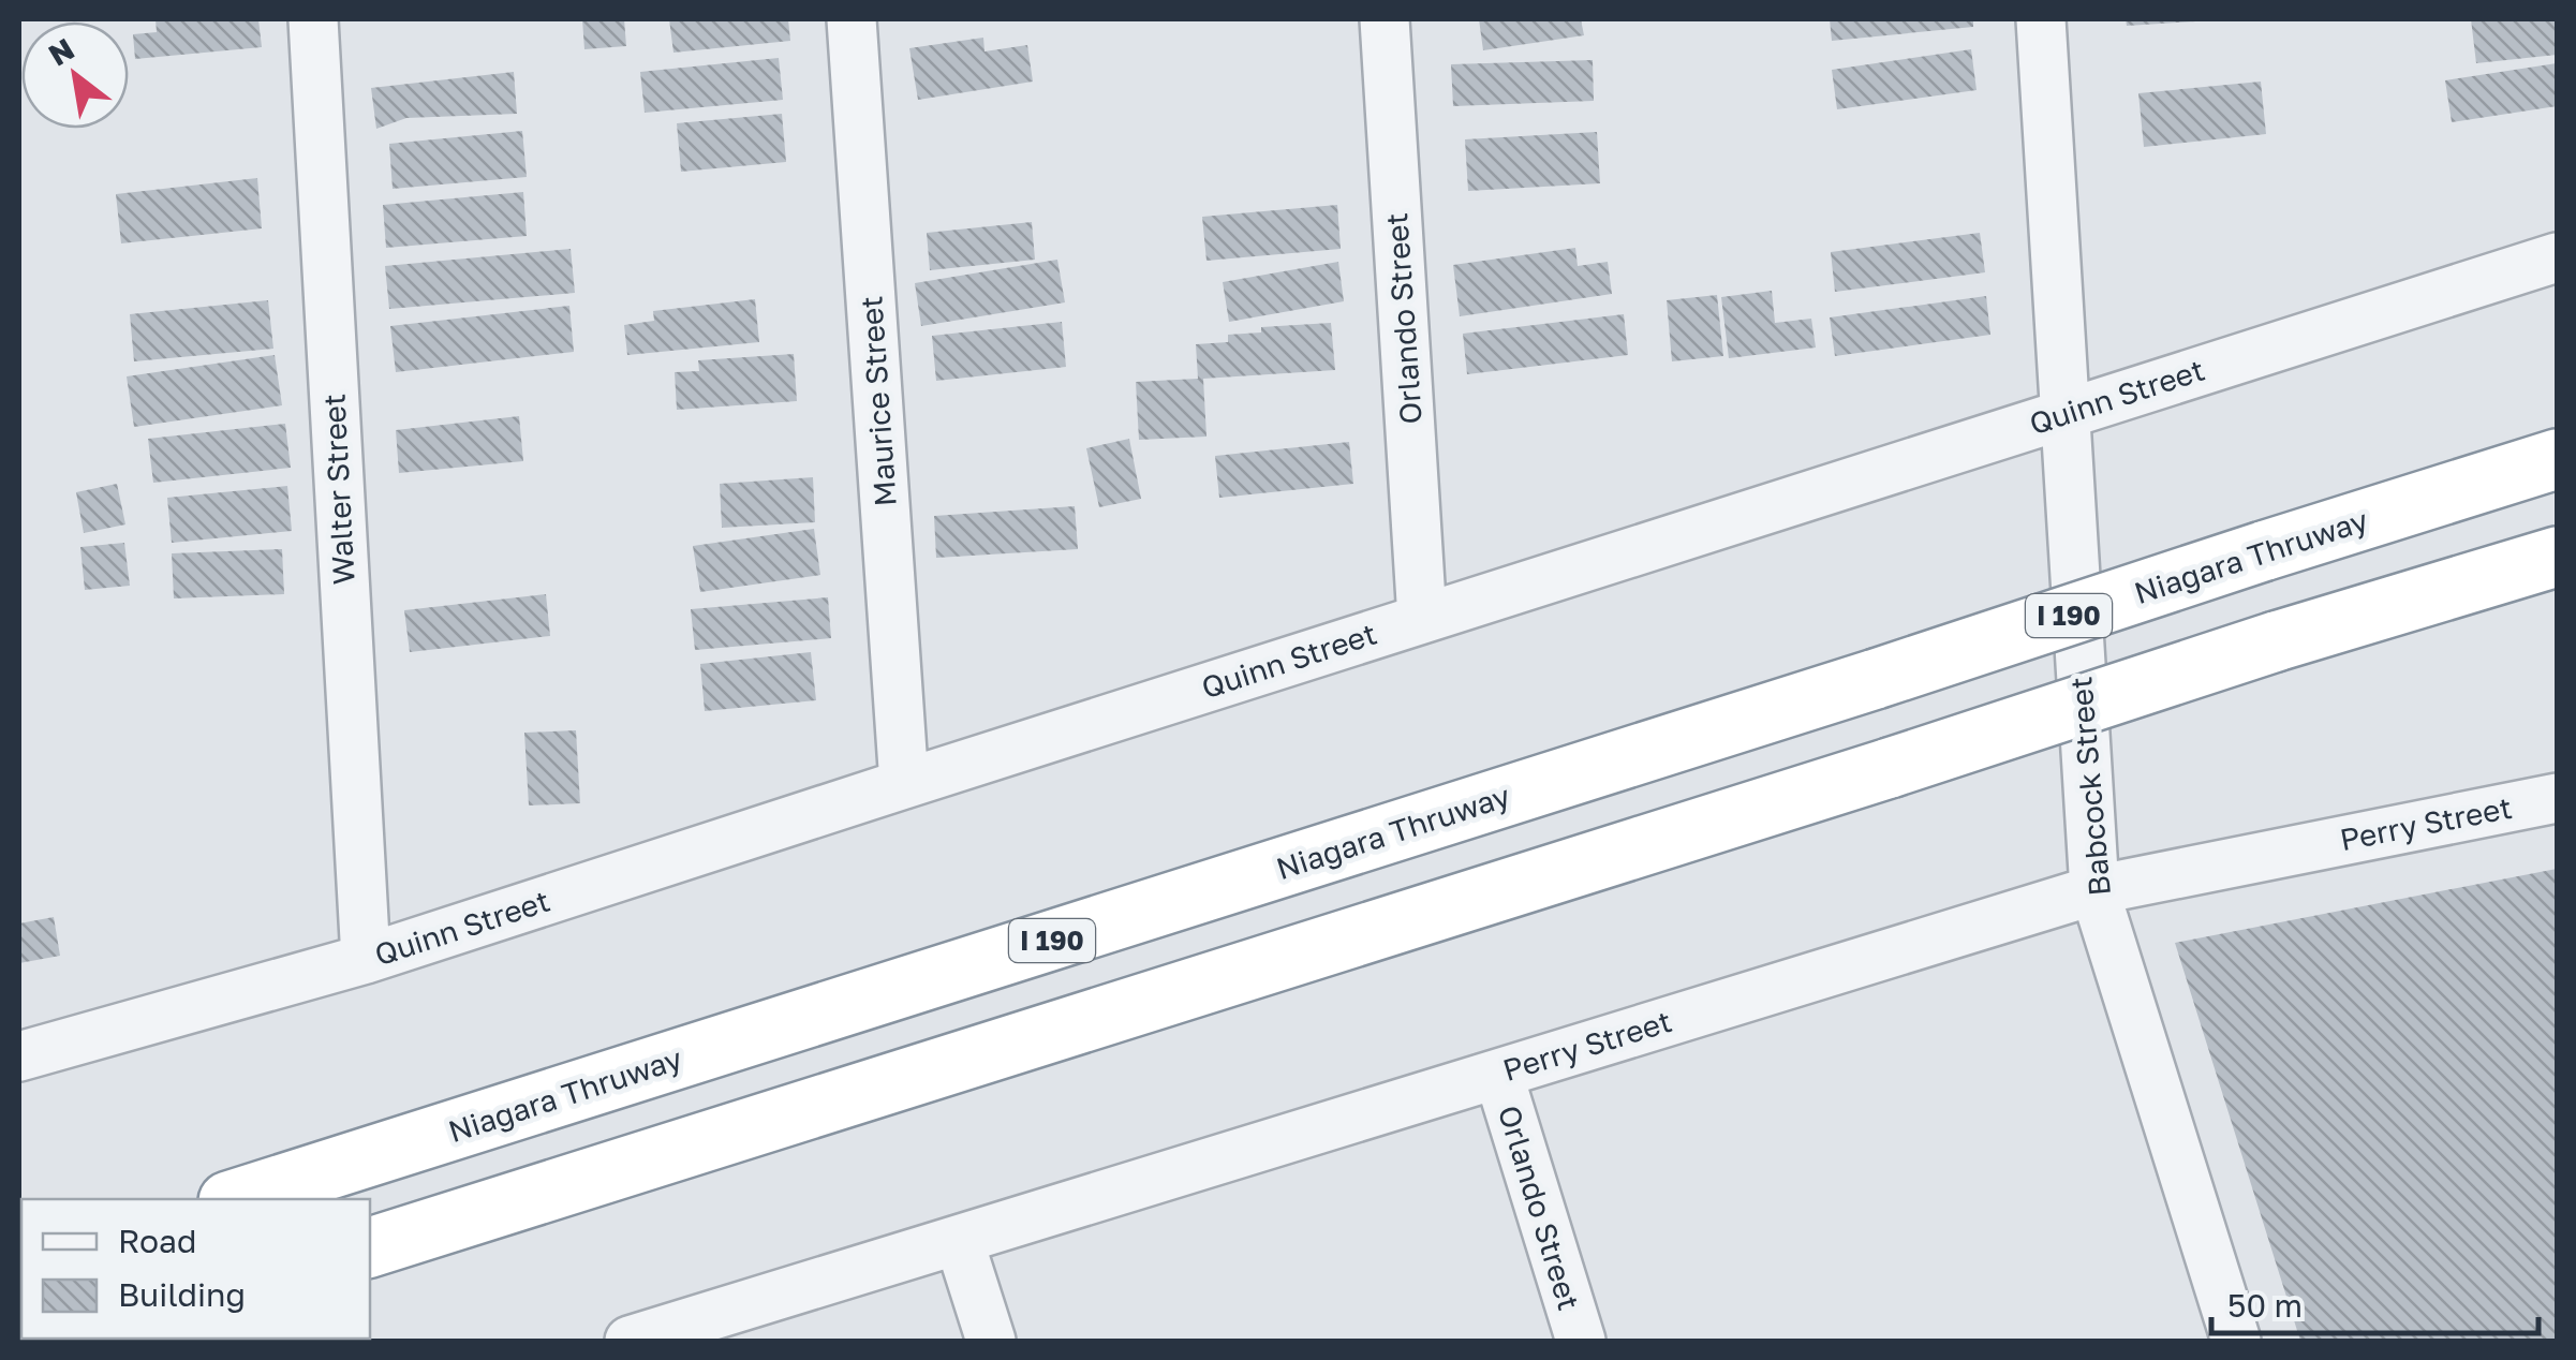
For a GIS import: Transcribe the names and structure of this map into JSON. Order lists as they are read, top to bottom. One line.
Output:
{"streets":{"highway":["Niagara Thruway","I 190"],"street":["Orlando Street","Quinn Street","Maurice Street","Walter Street","Babcock Street","Perry Street"]},"crossings":[["Orlando Street","Quinn Street"],["Orlando Street","Perry Street"],["Quinn Street","Maurice Street"],["Quinn Street","Walter Street"],["Quinn Street","Babcock Street"],["Babcock Street","Perry Street"]],"legend":["Road","Building"],"scale_bar":"50 m","north":"top left"}
